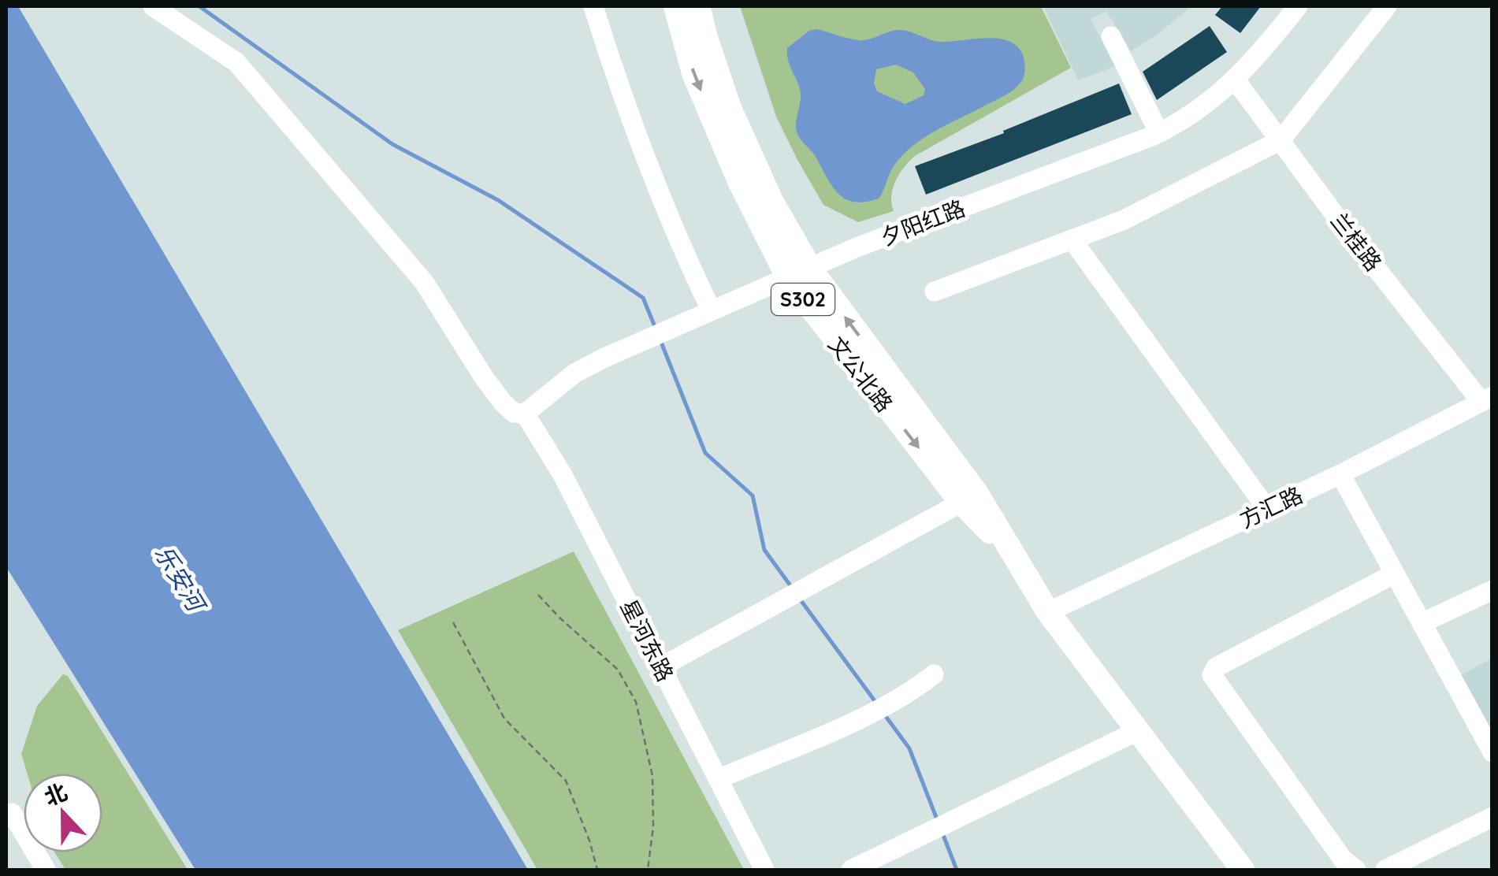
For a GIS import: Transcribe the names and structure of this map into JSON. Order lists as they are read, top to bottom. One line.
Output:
{"streets":{"main road":["S302","文公北路"],"street":["夕阳红路","兰桂路","方汇路","星河东路"]},"crossings":[["夕阳红路","兰桂路"],["夕阳红路","文公北路"],["夕阳红路","星河东路"],["兰桂路","方汇路"],["文公北路","方汇路"]],"water":["乐安河"],"north":"top"}
